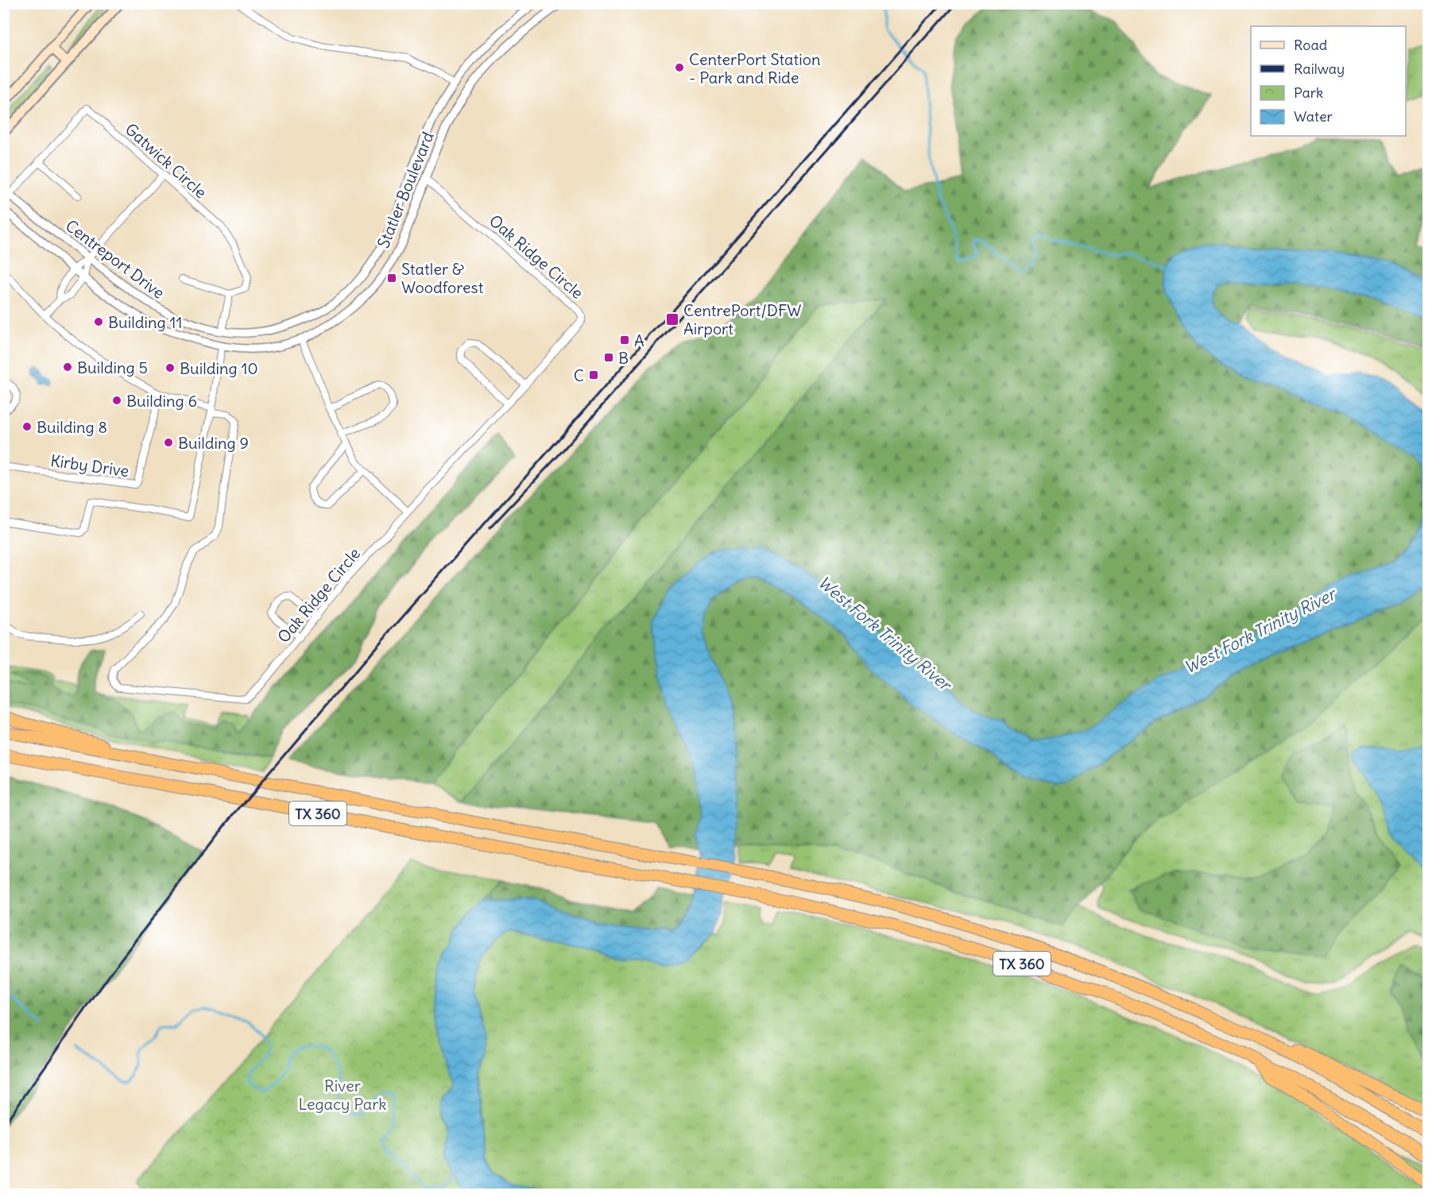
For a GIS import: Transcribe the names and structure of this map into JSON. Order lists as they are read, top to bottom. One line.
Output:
{"streets":{"highway":["TX 360"],"street":["Gatwick Circle","Statler Boulevard","Oak Ridge Circle","Centreport Drive","Kirby Drive"]},"crossings":[["Gatwick Circle","Centreport Drive"],["Statler Boulevard","Oak Ridge Circle"],["Statler Boulevard","Centreport Drive"]],"water":["West Fork Trinity River"],"parks":["River Legacy Park"],"places":{"other":["CenterPort Station - Park and Ride","Building 11","Building 5","Building 10","Building 6","Building 8","Building 9"],"transit":["Statler & Woodforest","CentrePort/DFW Airport","A","B","C"]},"legend":["Road","Railway","Park","Water"]}
